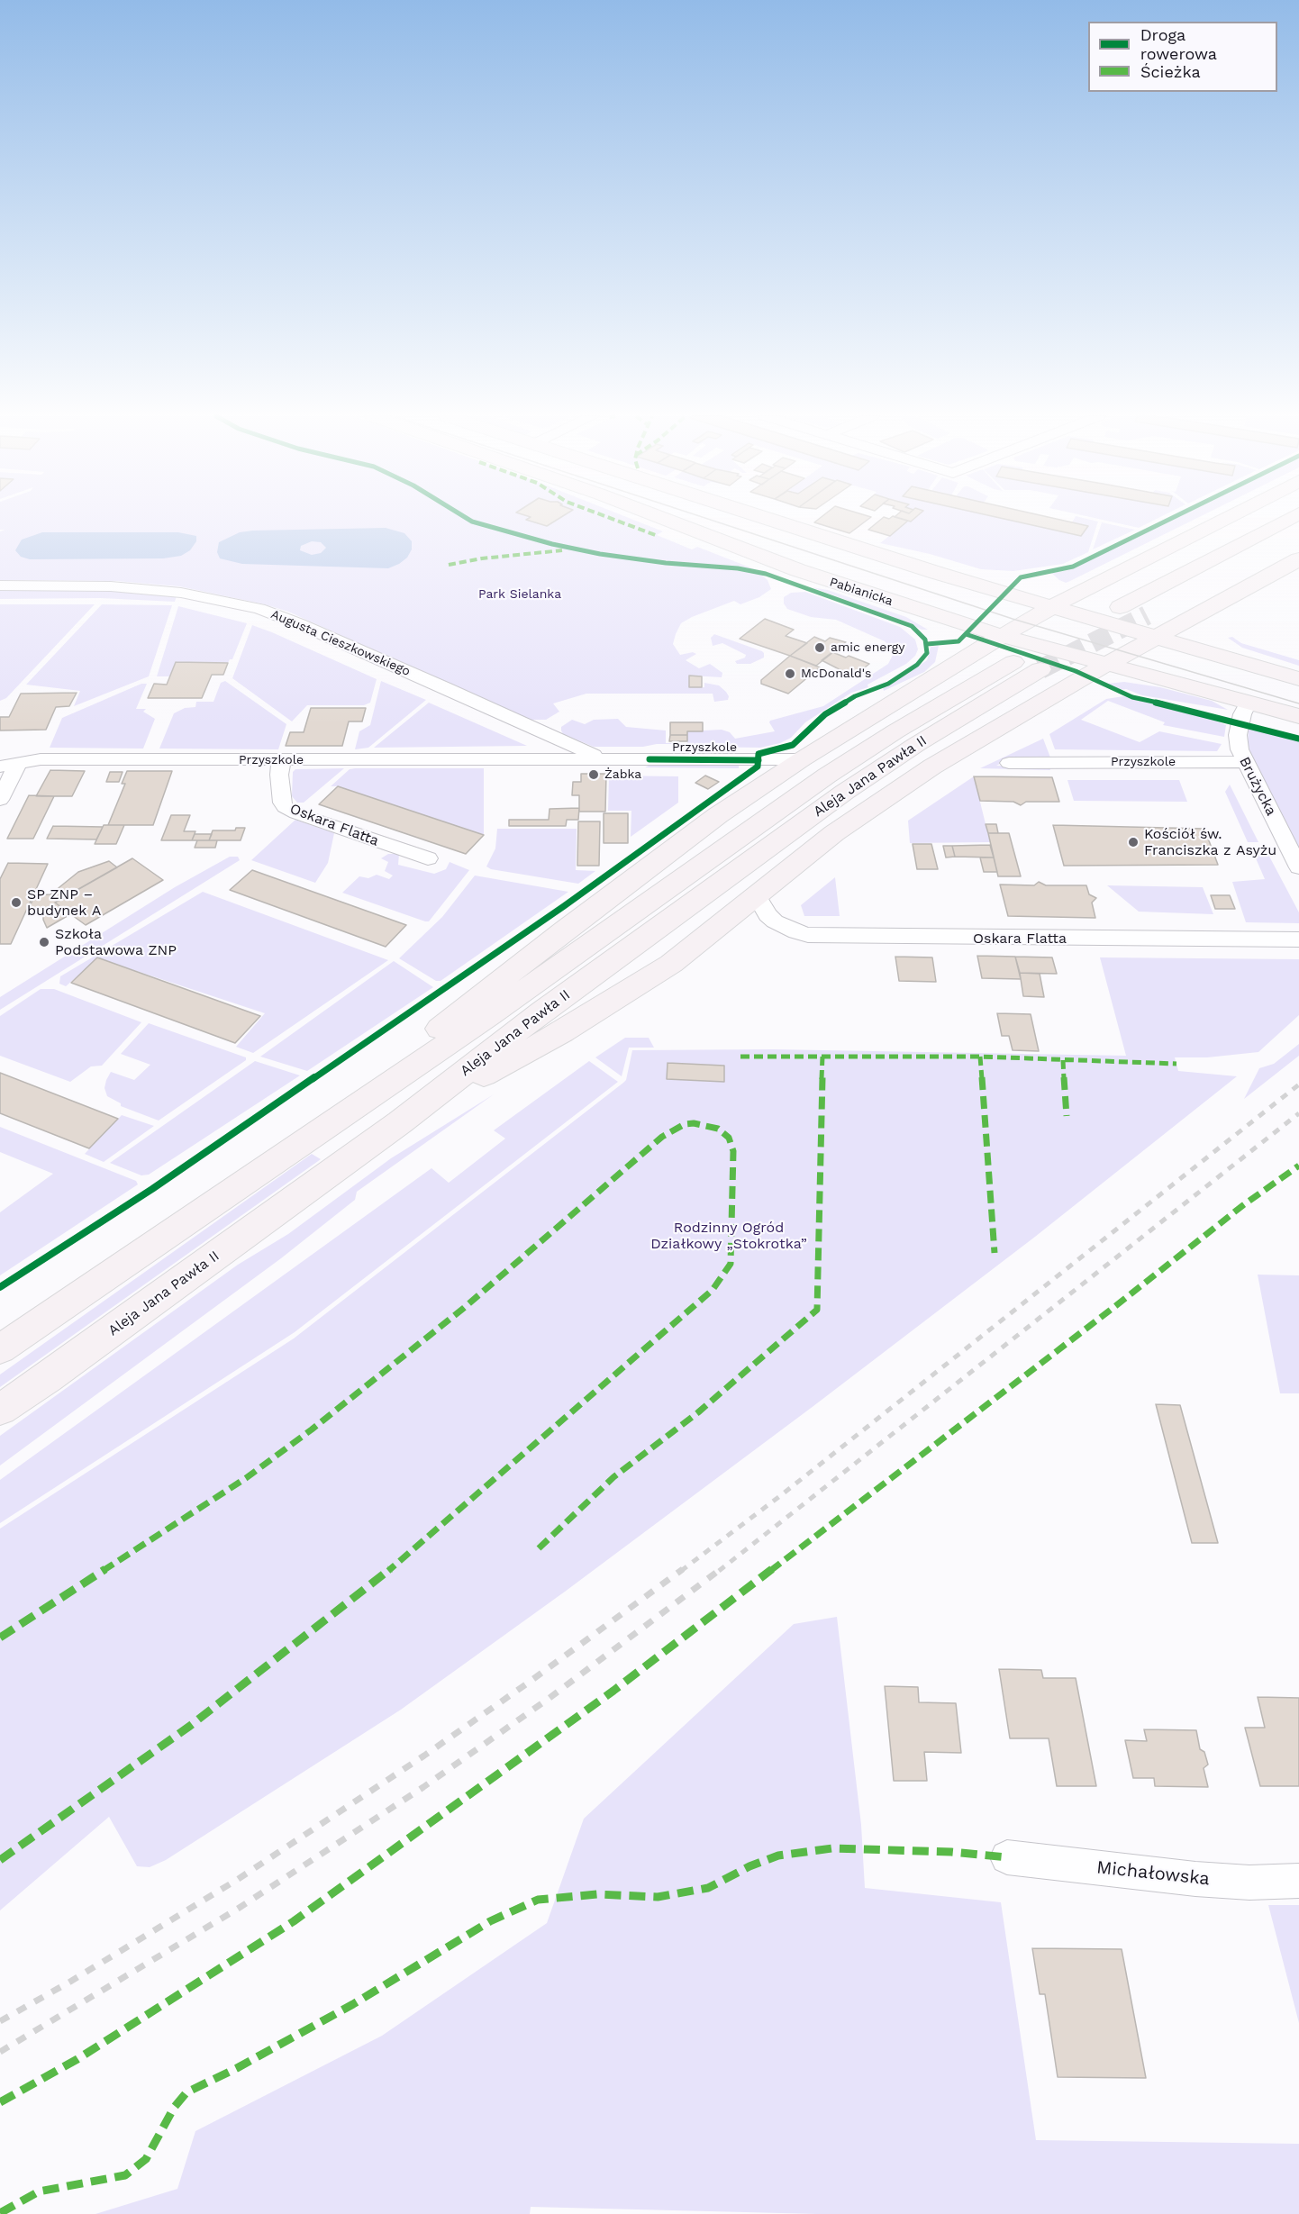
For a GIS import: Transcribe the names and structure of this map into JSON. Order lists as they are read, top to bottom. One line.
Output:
{"streets":{"main road":["Pabianicka","Aleja Jana Pawła II"],"street":["Augusta Cieszkowskiego","Przyszkole","Brużycka","Oskara Flatta","Michałowska"]},"crossings":[["Pabianicka","Brużycka"],["Augusta Cieszkowskiego","Przyszkole"],["Przyszkole","Brużycka"],["Przyszkole","Oskara Flatta"]],"parks":["Park Sielanka","Rodzinny Ogród Działkowy „Stokrotka”"],"places":["amic energy","McDonald's","Żabka","Kościół św. Franciszka z Asyżu","SP ZNP – budynek A","Szkoła Podstawowa ZNP"],"legend":["Droga rowerowa","Ścieżka"]}
